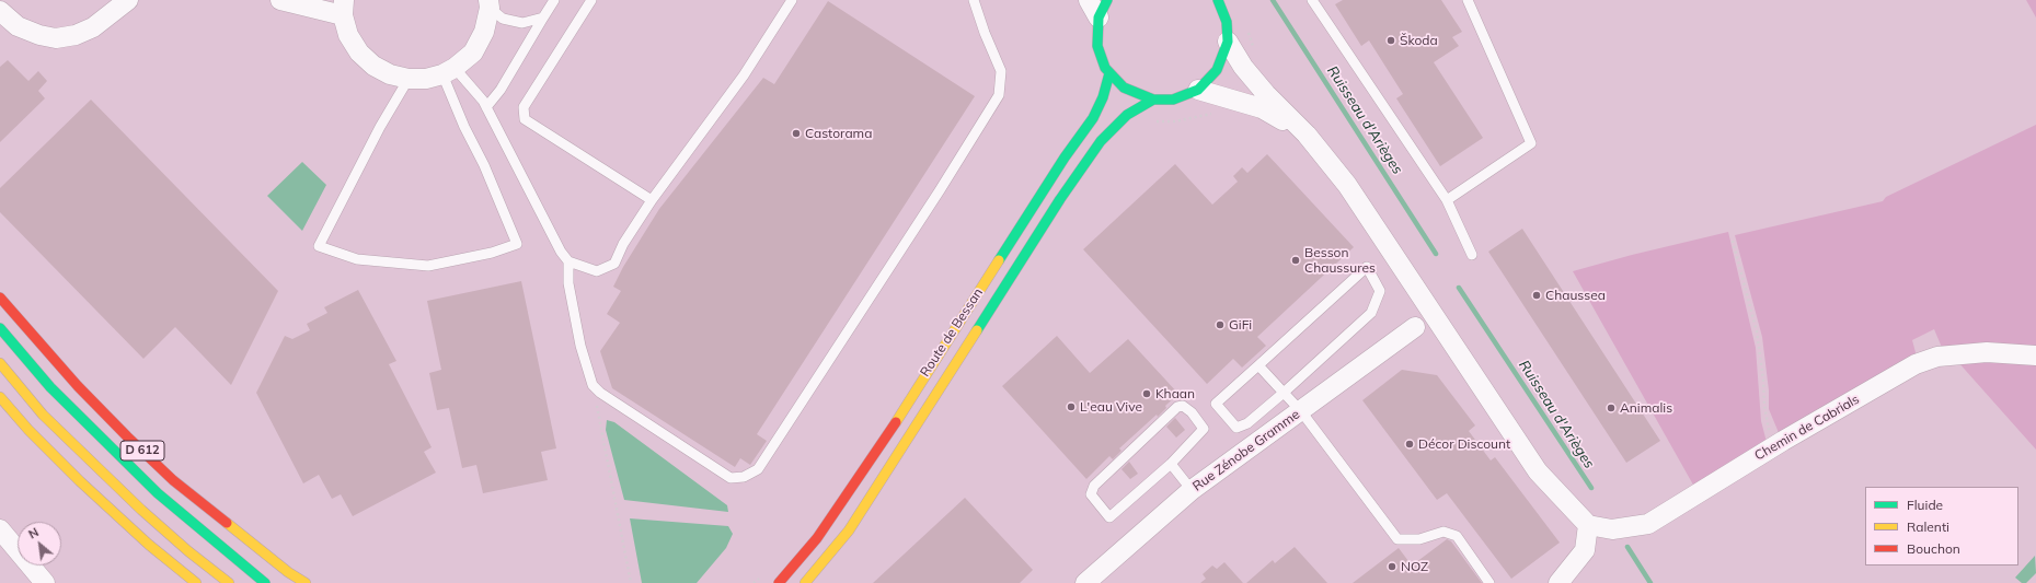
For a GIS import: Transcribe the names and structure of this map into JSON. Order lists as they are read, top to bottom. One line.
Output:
{"streets":{"main road":["Route de Bessan","D 612"],"street":["Chemin de Cabrials","Rue Zénobe Gramme"]},"water":["Ruisseau d'Arièges"],"places":["Škoda","Castorama","Besson Chaussures","Chaussea","GiFi","Khaan","L'eau Vive","Animalis","Décor Discount","NOZ"],"legend":["Fluide","Ralenti","Bouchon"],"north":"top left"}
